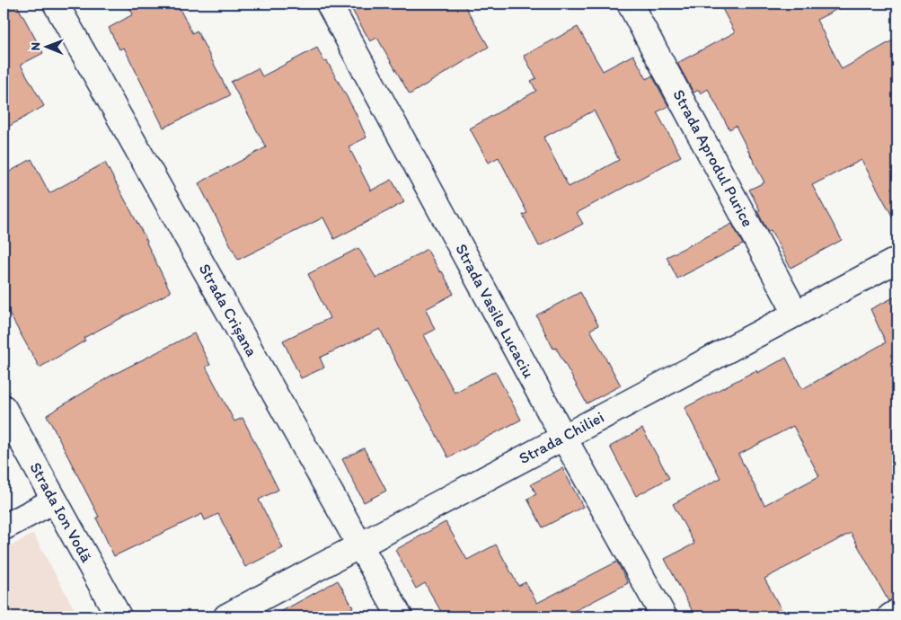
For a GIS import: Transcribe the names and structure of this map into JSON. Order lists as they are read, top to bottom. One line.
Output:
{"streets":{"street":["Strada Aprodul Purice","Strada Crișana","Strada Vasile Lucaciu","Strada Chiliei","Strada Ion Vodă"]},"crossings":[["Strada Aprodul Purice","Strada Chiliei"],["Strada Crișana","Strada Chiliei"],["Strada Vasile Lucaciu","Strada Chiliei"]],"north":"left"}
